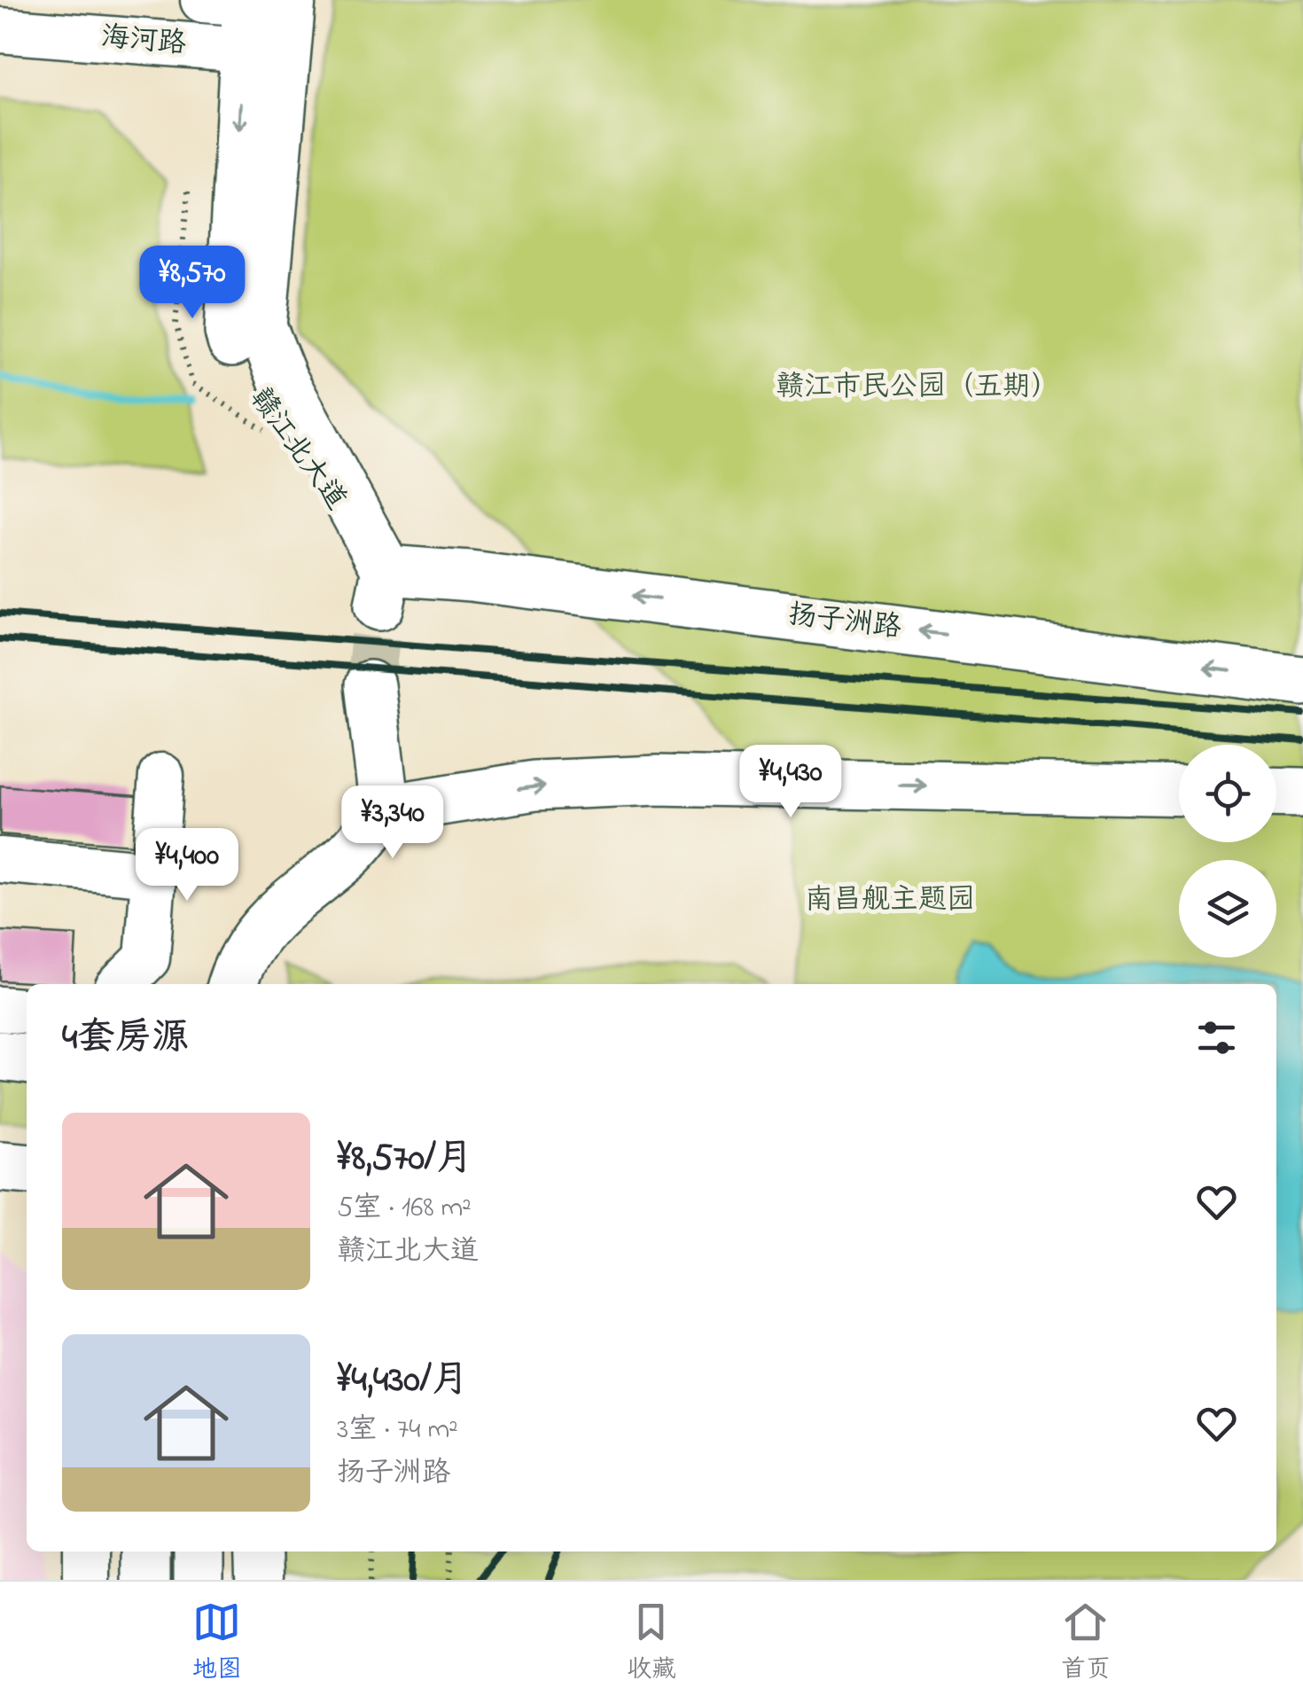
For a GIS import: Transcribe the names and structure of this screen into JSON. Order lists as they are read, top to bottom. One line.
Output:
{"streets":{"main road":["赣江北大道","扬子洲路"],"street":["海河路"]},"crossings":[["海河路","赣江北大道"],["赣江北大道","扬子洲路"]],"parks":["赣江市民公园（五期）","南昌舰主题园"],"page":{"price":["¥8,570","¥4,430","¥3,340","¥4,400"],"heading":"4套房源","list":[{"name":"¥8,570/月","note":"5室 · 168 m² · 赣江北大道"},{"name":"¥4,430/月","note":"3室 · 74 m² · 扬子洲路"}],"tabs":["地图","收藏","首页"]}}
